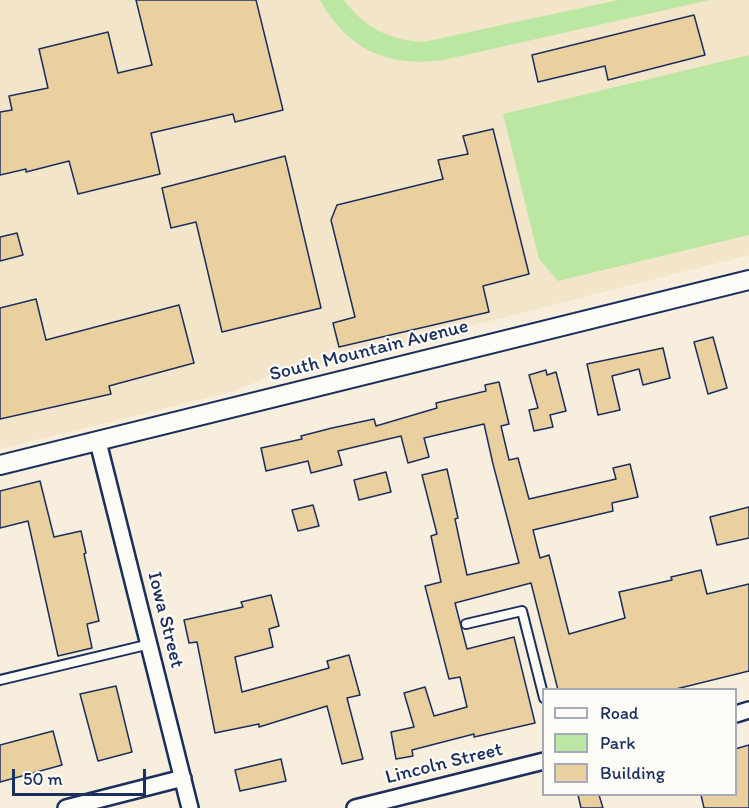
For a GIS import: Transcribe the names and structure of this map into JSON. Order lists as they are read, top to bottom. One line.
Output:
{"streets":{"street":["South Mountain Avenue","Iowa Street","Lincoln Street"]},"crossings":[["South Mountain Avenue","Iowa Street"]],"legend":["Road","Park","Building"],"scale_bar":"50 m"}
